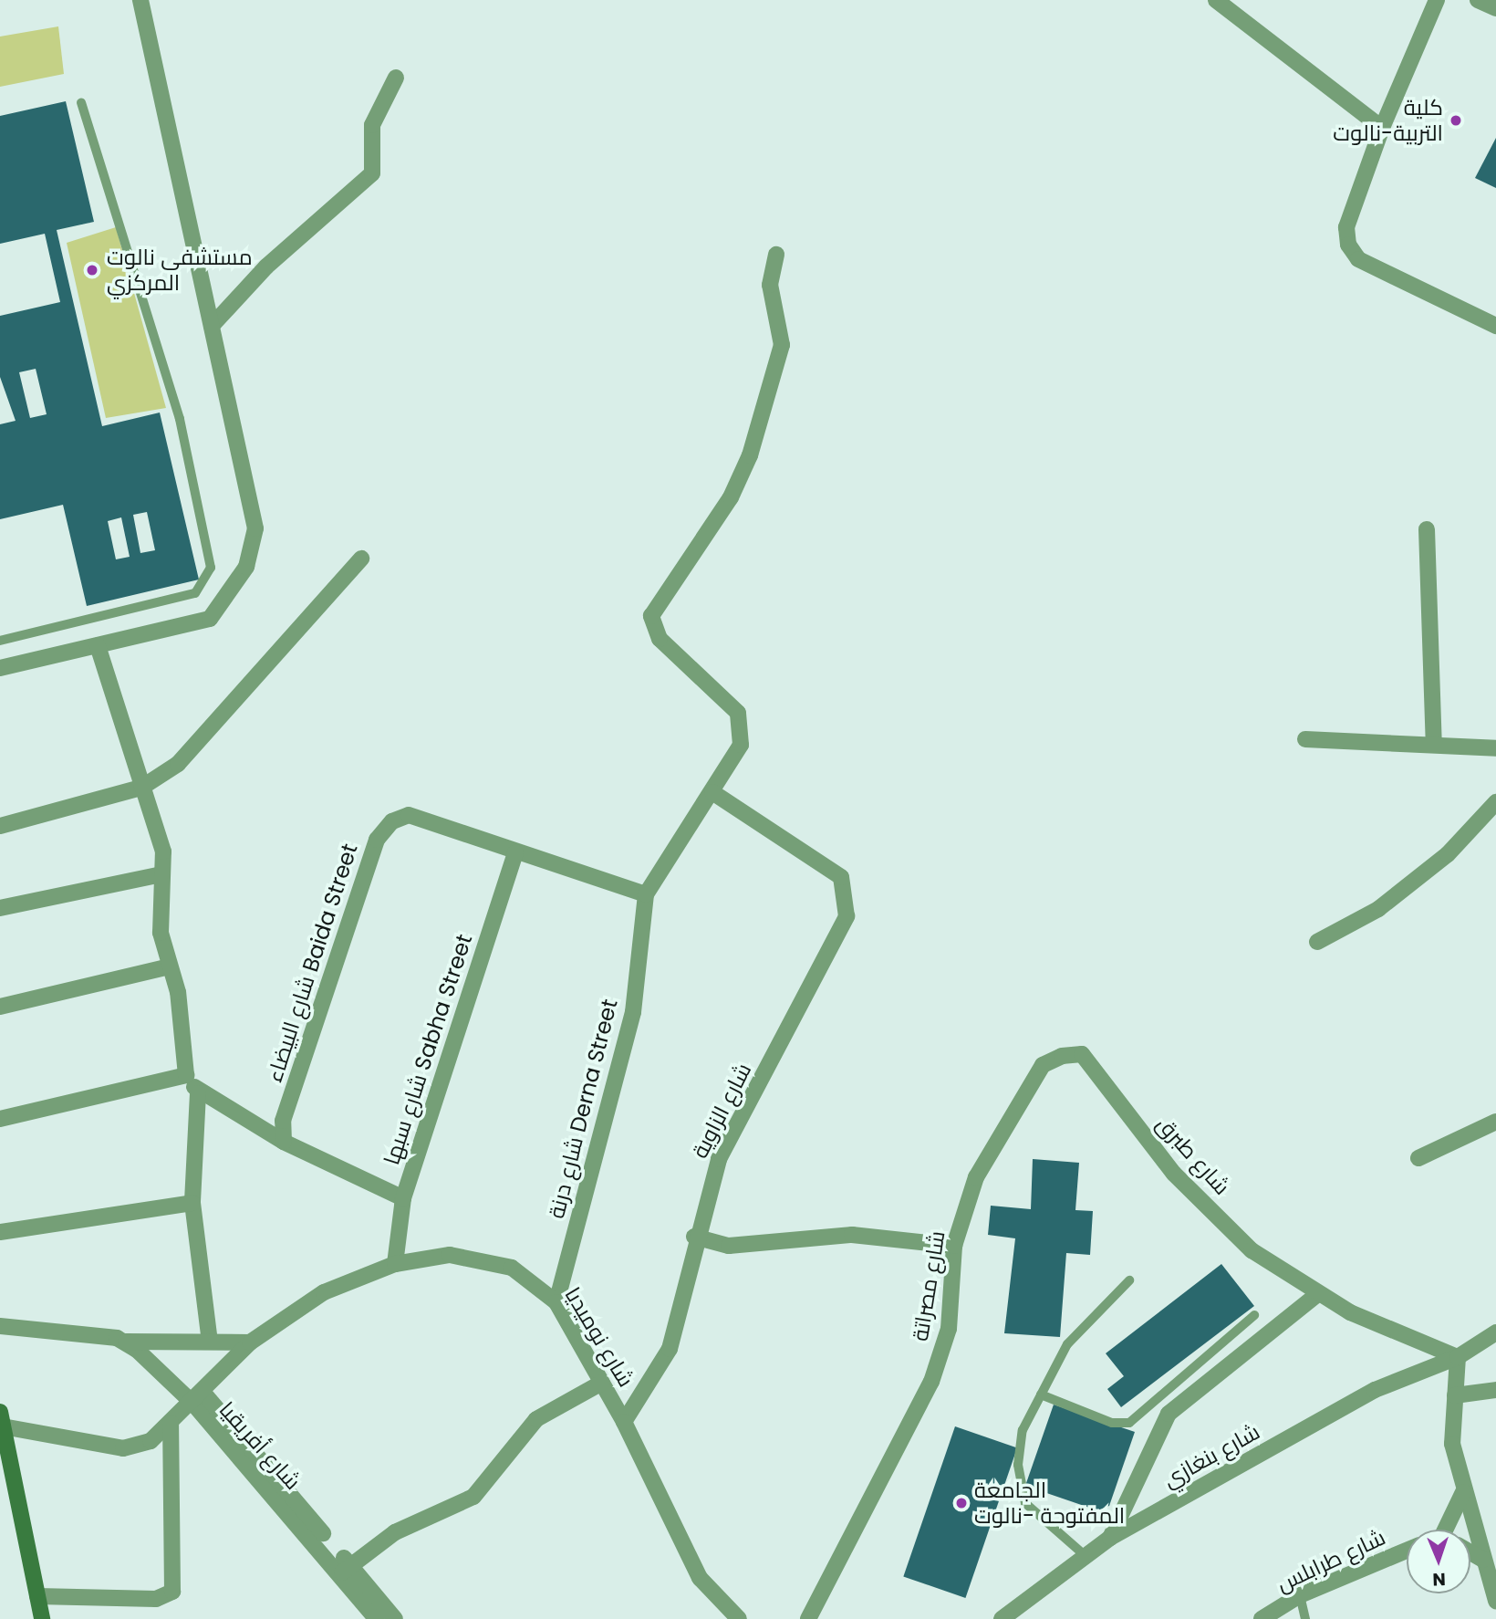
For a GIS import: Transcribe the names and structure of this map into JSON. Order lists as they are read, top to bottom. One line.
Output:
{"streets":{"street":["شارع البيضاء Baida Street","شارع سبها Sabha Street","شارع درنة Derna Street","شارع الزاوية","شارع طبرق","شارع مصراتة","شارع نوميديا","شارع أفريقيا","شارع بنغازي","شارع طرابلس"]},"crossings":[["شارع البيضاء Baida Street","شارع سبها Sabha Street"],["شارع البيضاء Baida Street","شارع درنة Derna Street"],["شارع سبها Sabha Street","شارع نوميديا"],["شارع درنة Derna Street","شارع الزاوية"],["شارع درنة Derna Street","شارع نوميديا"],["شارع الزاوية","شارع نوميديا"],["شارع طبرق","شارع مصراتة"],["شارع نوميديا","شارع أفريقيا"]],"places":["كلية التربية-نالوت","مستشفى نالوت المركزي","الجامعة المفتوحة -نالوت"],"north":"bottom"}
